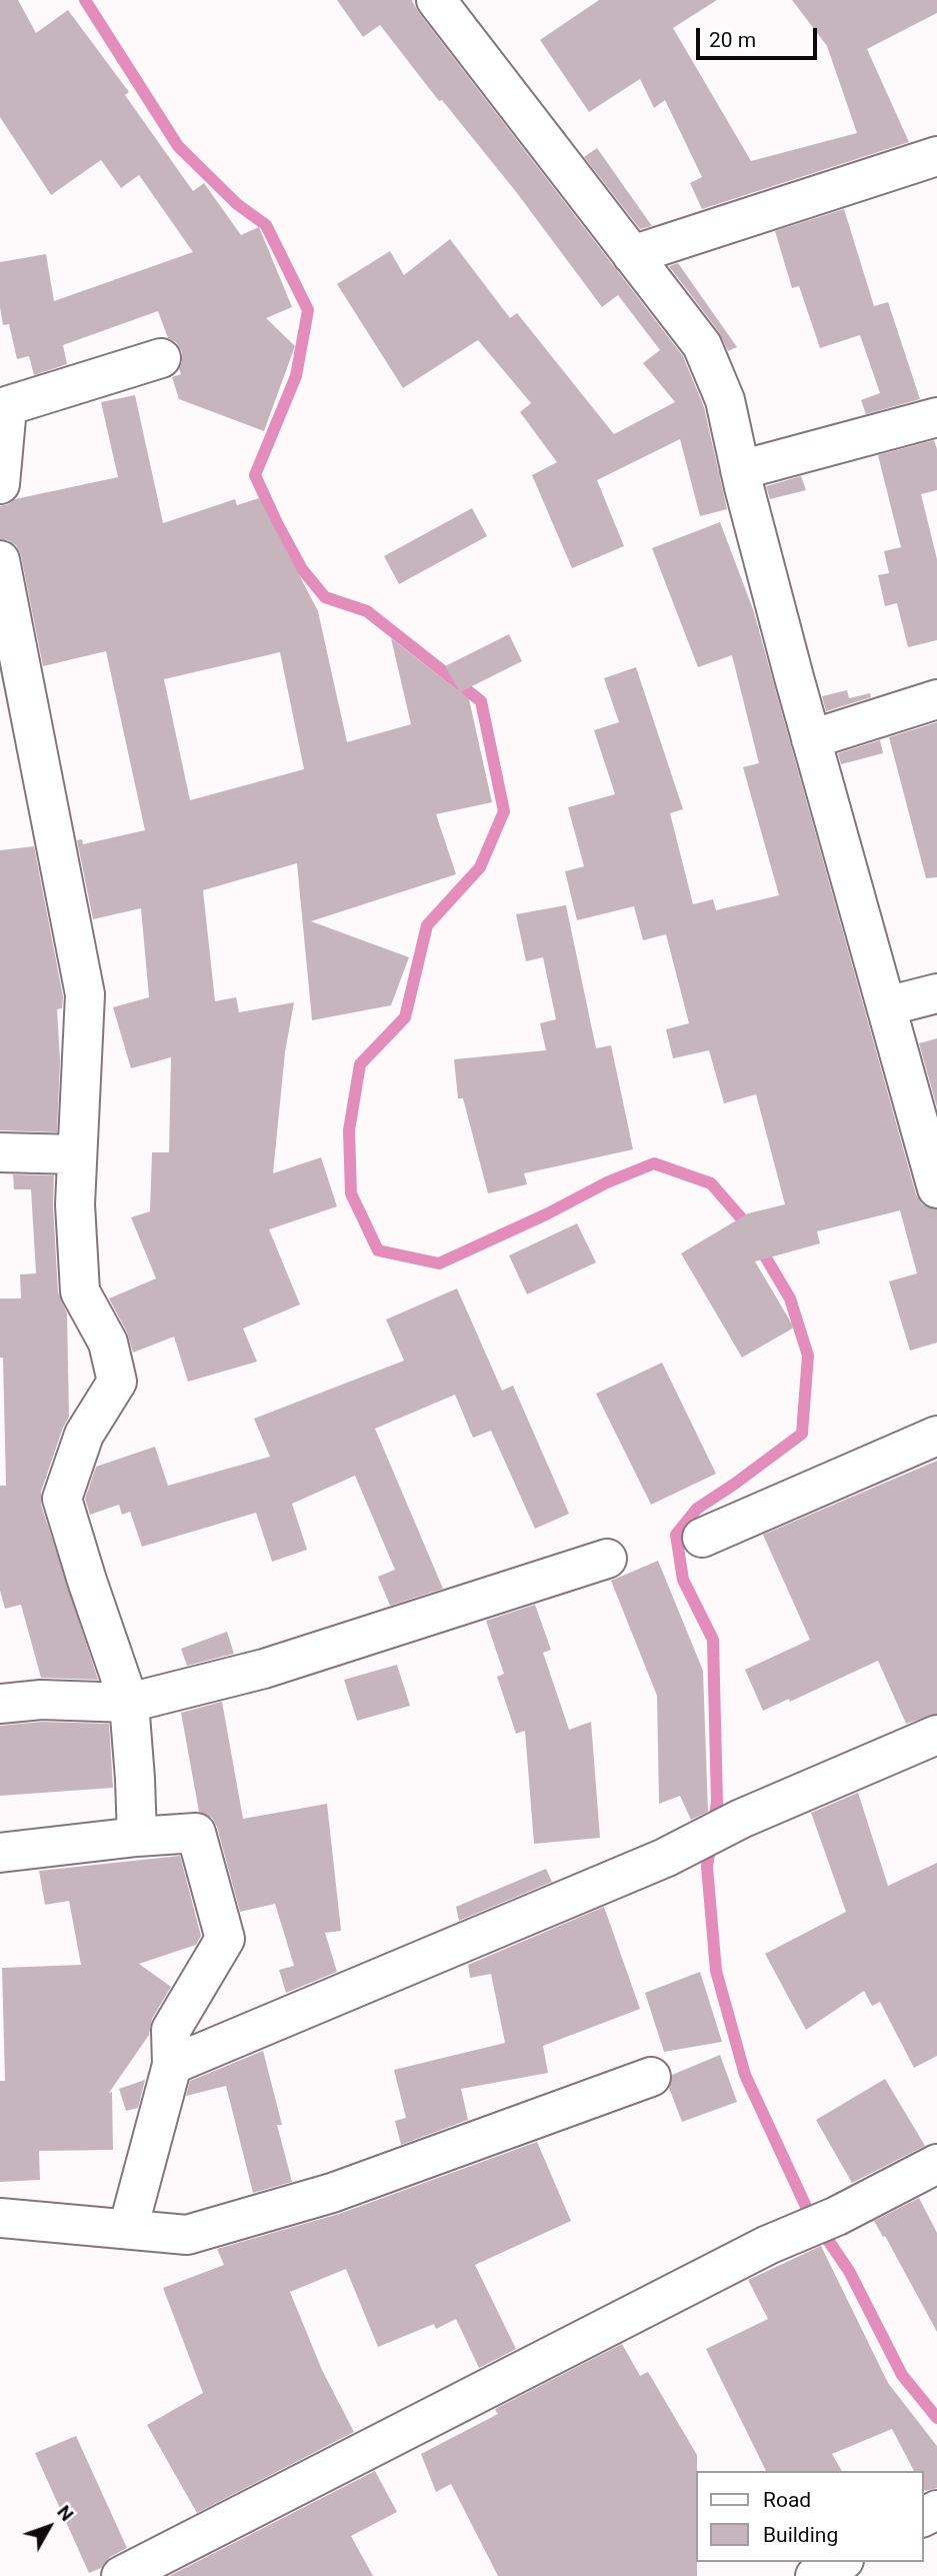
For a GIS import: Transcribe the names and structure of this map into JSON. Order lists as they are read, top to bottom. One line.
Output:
{"legend":["Road","Building"],"scale_bar":"20 m","north":"top right"}
